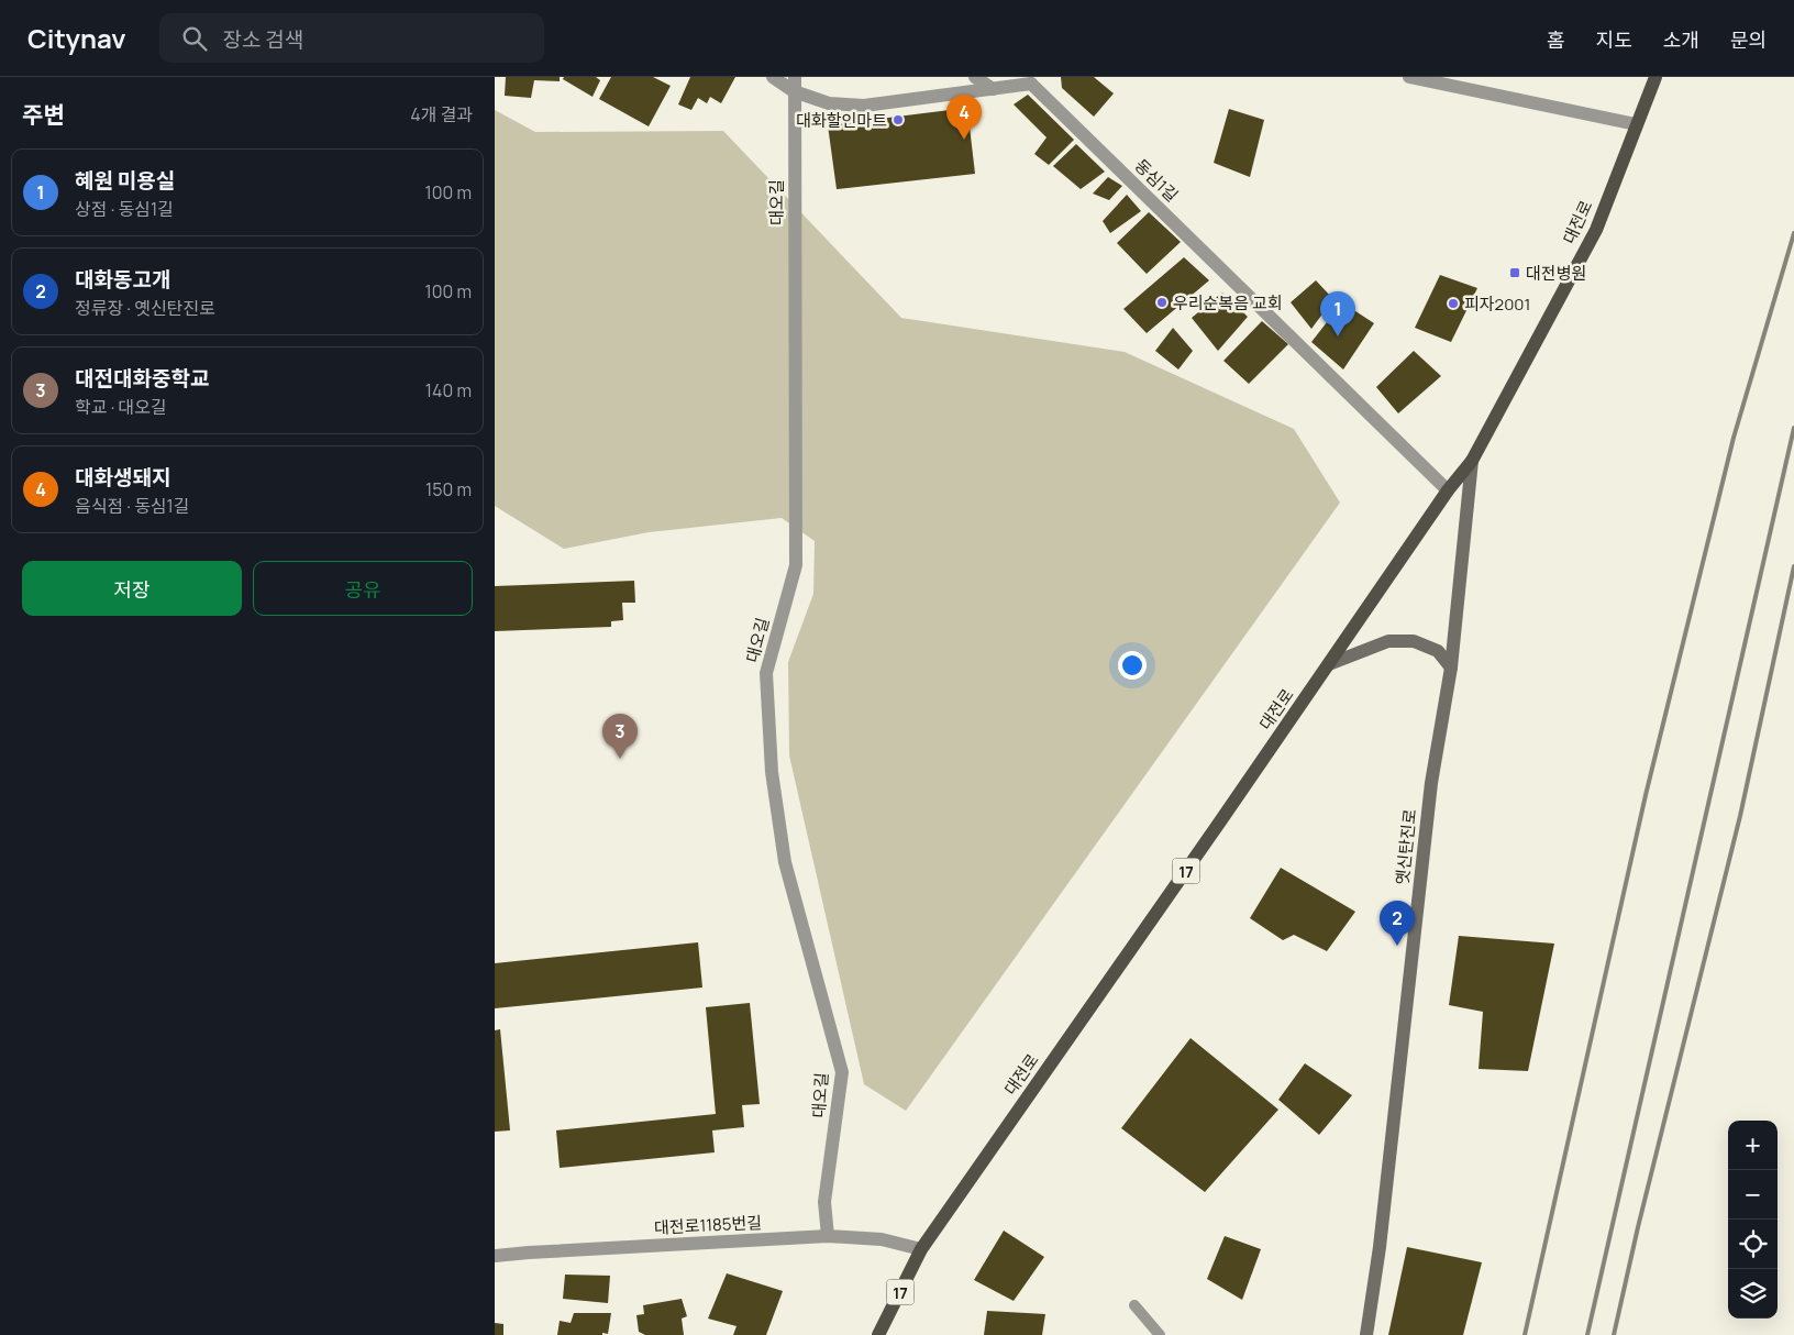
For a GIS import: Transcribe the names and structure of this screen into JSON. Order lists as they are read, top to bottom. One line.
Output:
{"streets":{"main road":["대전로","17"],"street":["동심1길","대오길","옛신탄진로","대전로1185번길"]},"crossings":[["동심1길","대오길"],["동심1길","대전로"],["대오길","대전로1185번길"],["대전로","옛신탄진로"],["대전로","대전로1185번길"]],"places":{"other":["대화할인마트","우리순복음 교회","피자2001"],"transit":["대전병원"]},"page":{"header":"Citynav","search":"장소 검색","nav":["홈","지도","소개","문의"],"heading":["주변","4개 결과"],"pins":["4","1","3","2"],"list":[{"mark":"1","name":"혜원 미용실","note":"상점 · 동심1길","value":"100 m"},{"mark":"2","name":"대화동고개","note":"정류장 · 옛신탄진로","value":"100 m"},{"mark":"3","name":"대전대화중학교","note":"학교 · 대오길","value":"140 m"},{"mark":"4","name":"대화생돼지","note":"음식점 · 동심1길","value":"150 m"}],"buttons":["저장","공유"],"map_buttons":["+","−"]}}
